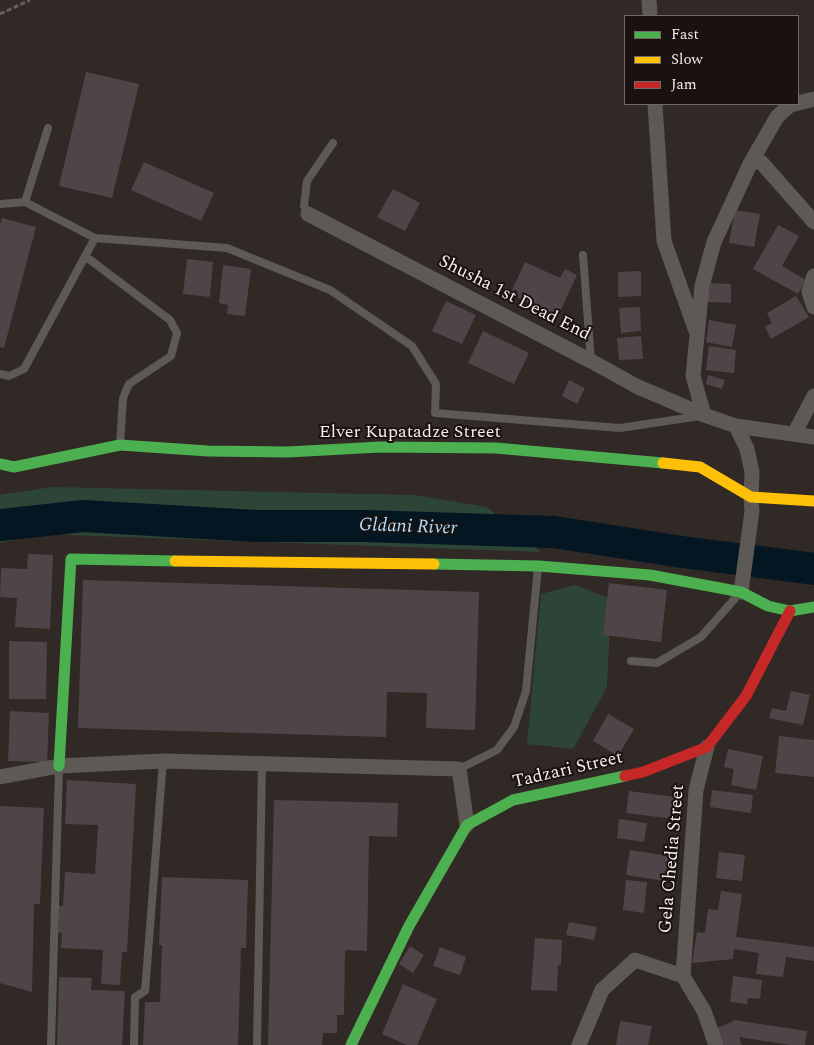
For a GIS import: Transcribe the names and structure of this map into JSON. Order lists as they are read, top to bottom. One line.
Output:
{"streets":{"street":["Shusha 1st Dead End","Elver Kupatadze Street","Tadzari Street","Gela Chedia Street"]},"crossings":[["Tadzari Street","Gela Chedia Street"]],"water":["Gldani River"],"legend":["Fast","Slow","Jam"]}
